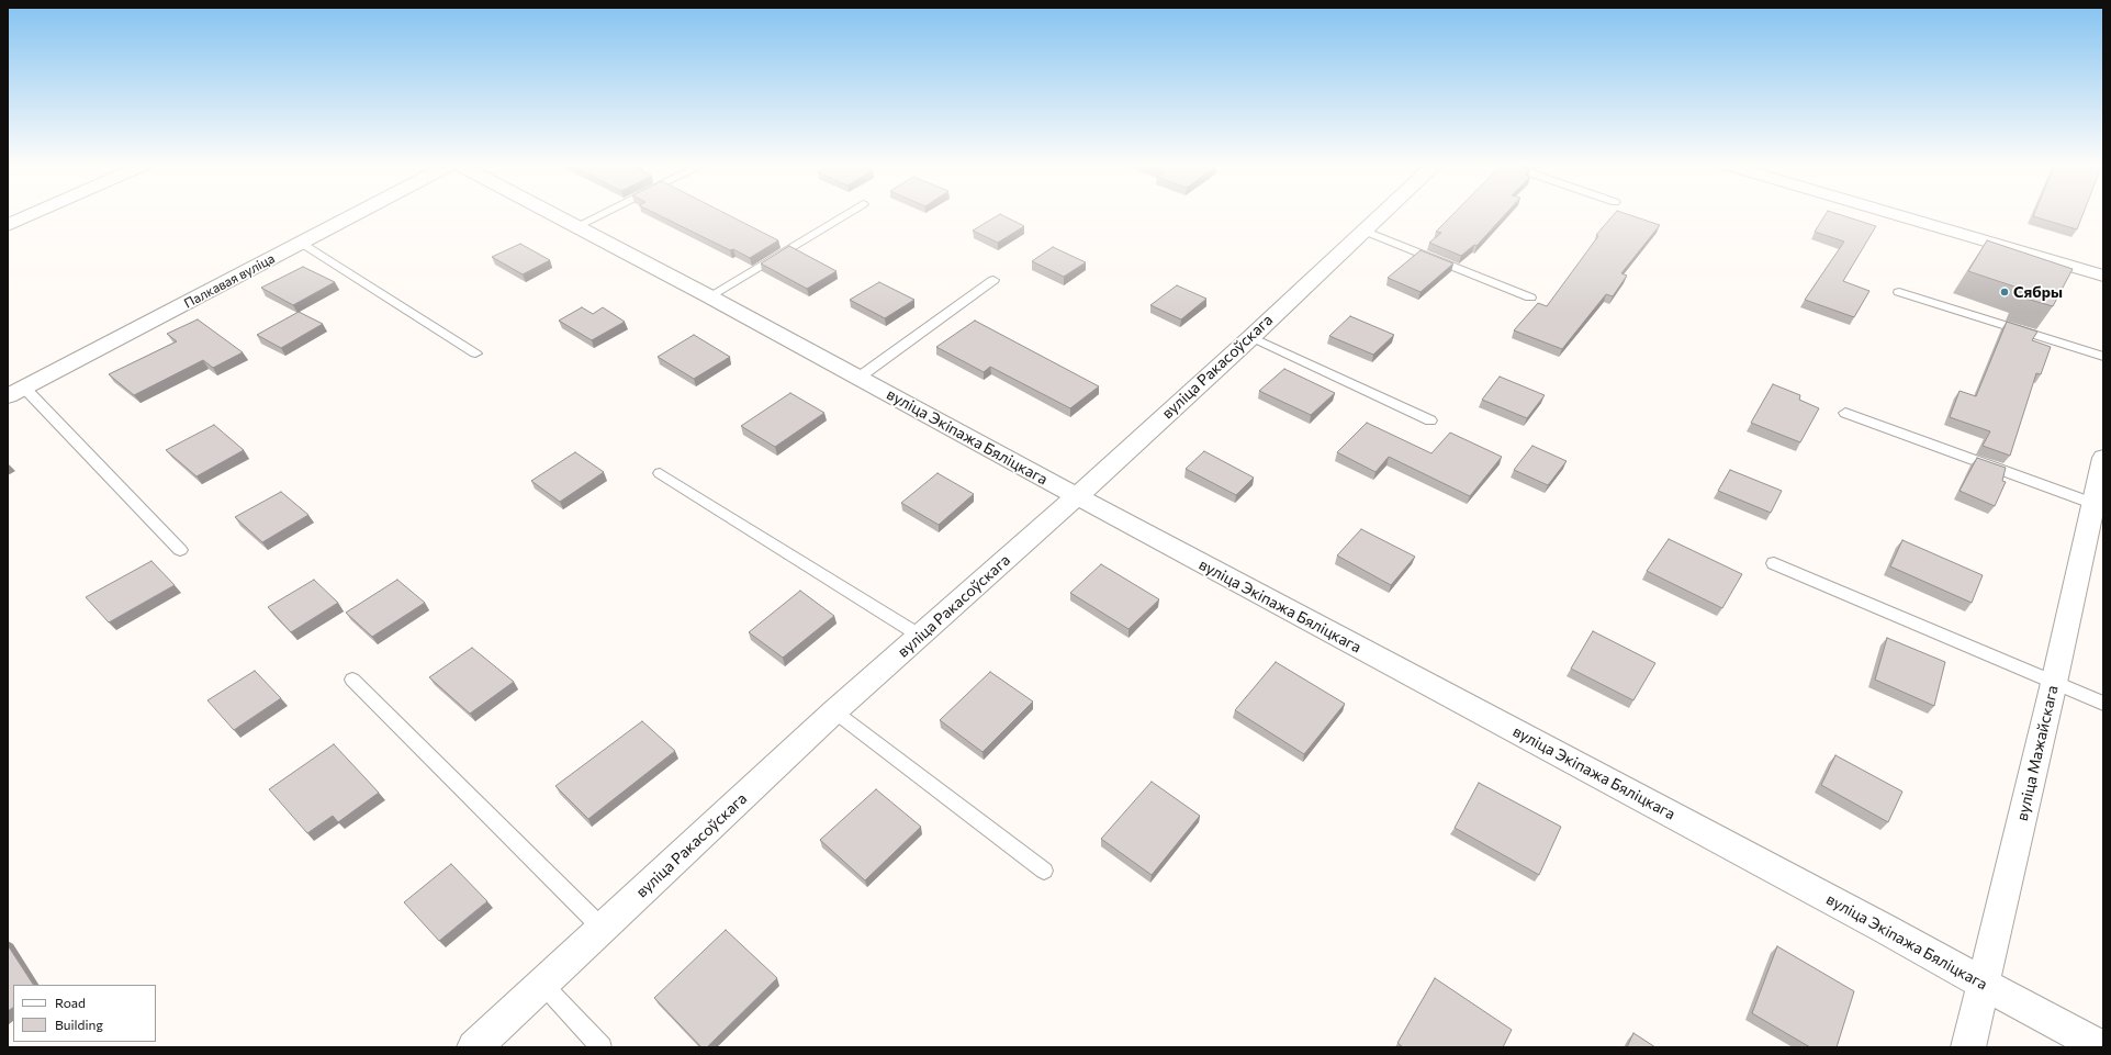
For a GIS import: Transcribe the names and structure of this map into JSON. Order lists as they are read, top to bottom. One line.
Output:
{"streets":{"street":["Палкавая вуліца","вуліца Ракасоўскага","вуліца Экіпажа Бяліцкага","вуліца Мажайскага"]},"crossings":[["вуліца Ракасоўскага","вуліца Экіпажа Бяліцкага"],["вуліца Экіпажа Бяліцкага","вуліца Мажайскага"]],"places":["Сябры"],"legend":["Road","Building"]}
